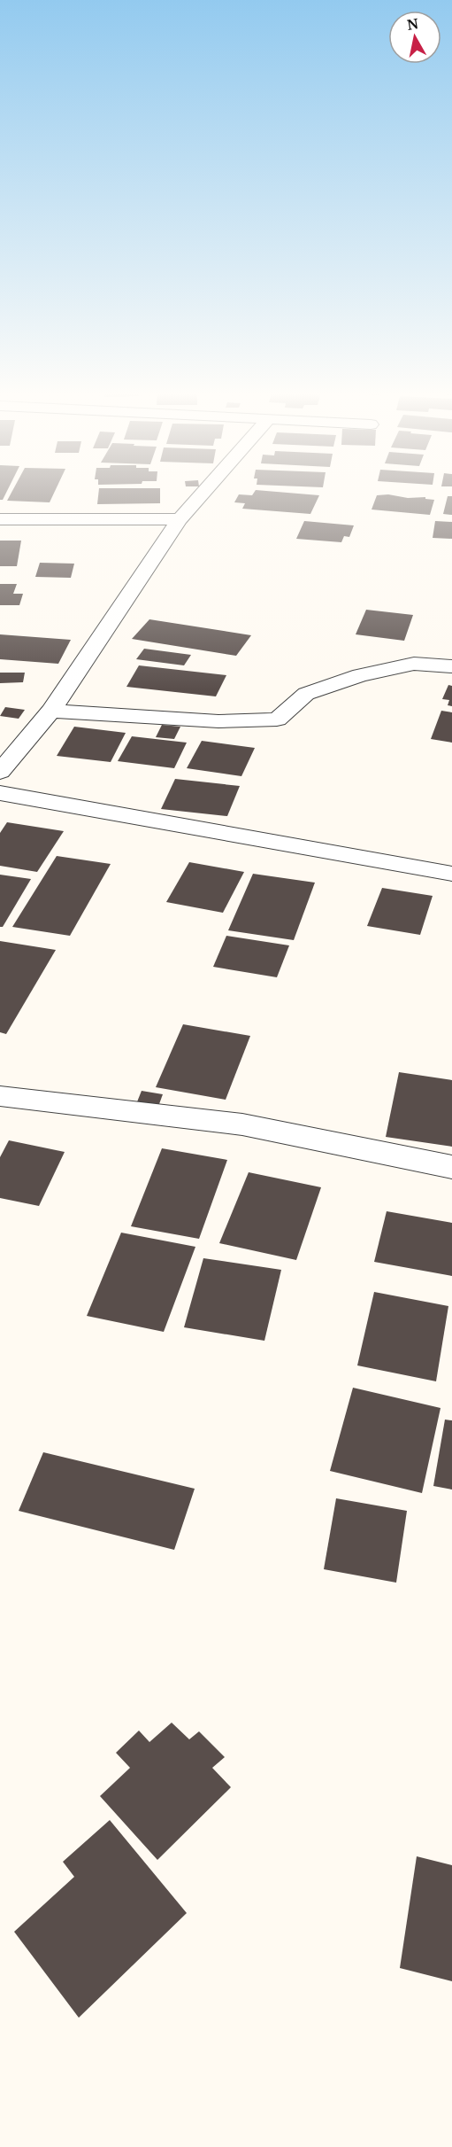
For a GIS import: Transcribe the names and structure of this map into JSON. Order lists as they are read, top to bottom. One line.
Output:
{"north":"top"}
